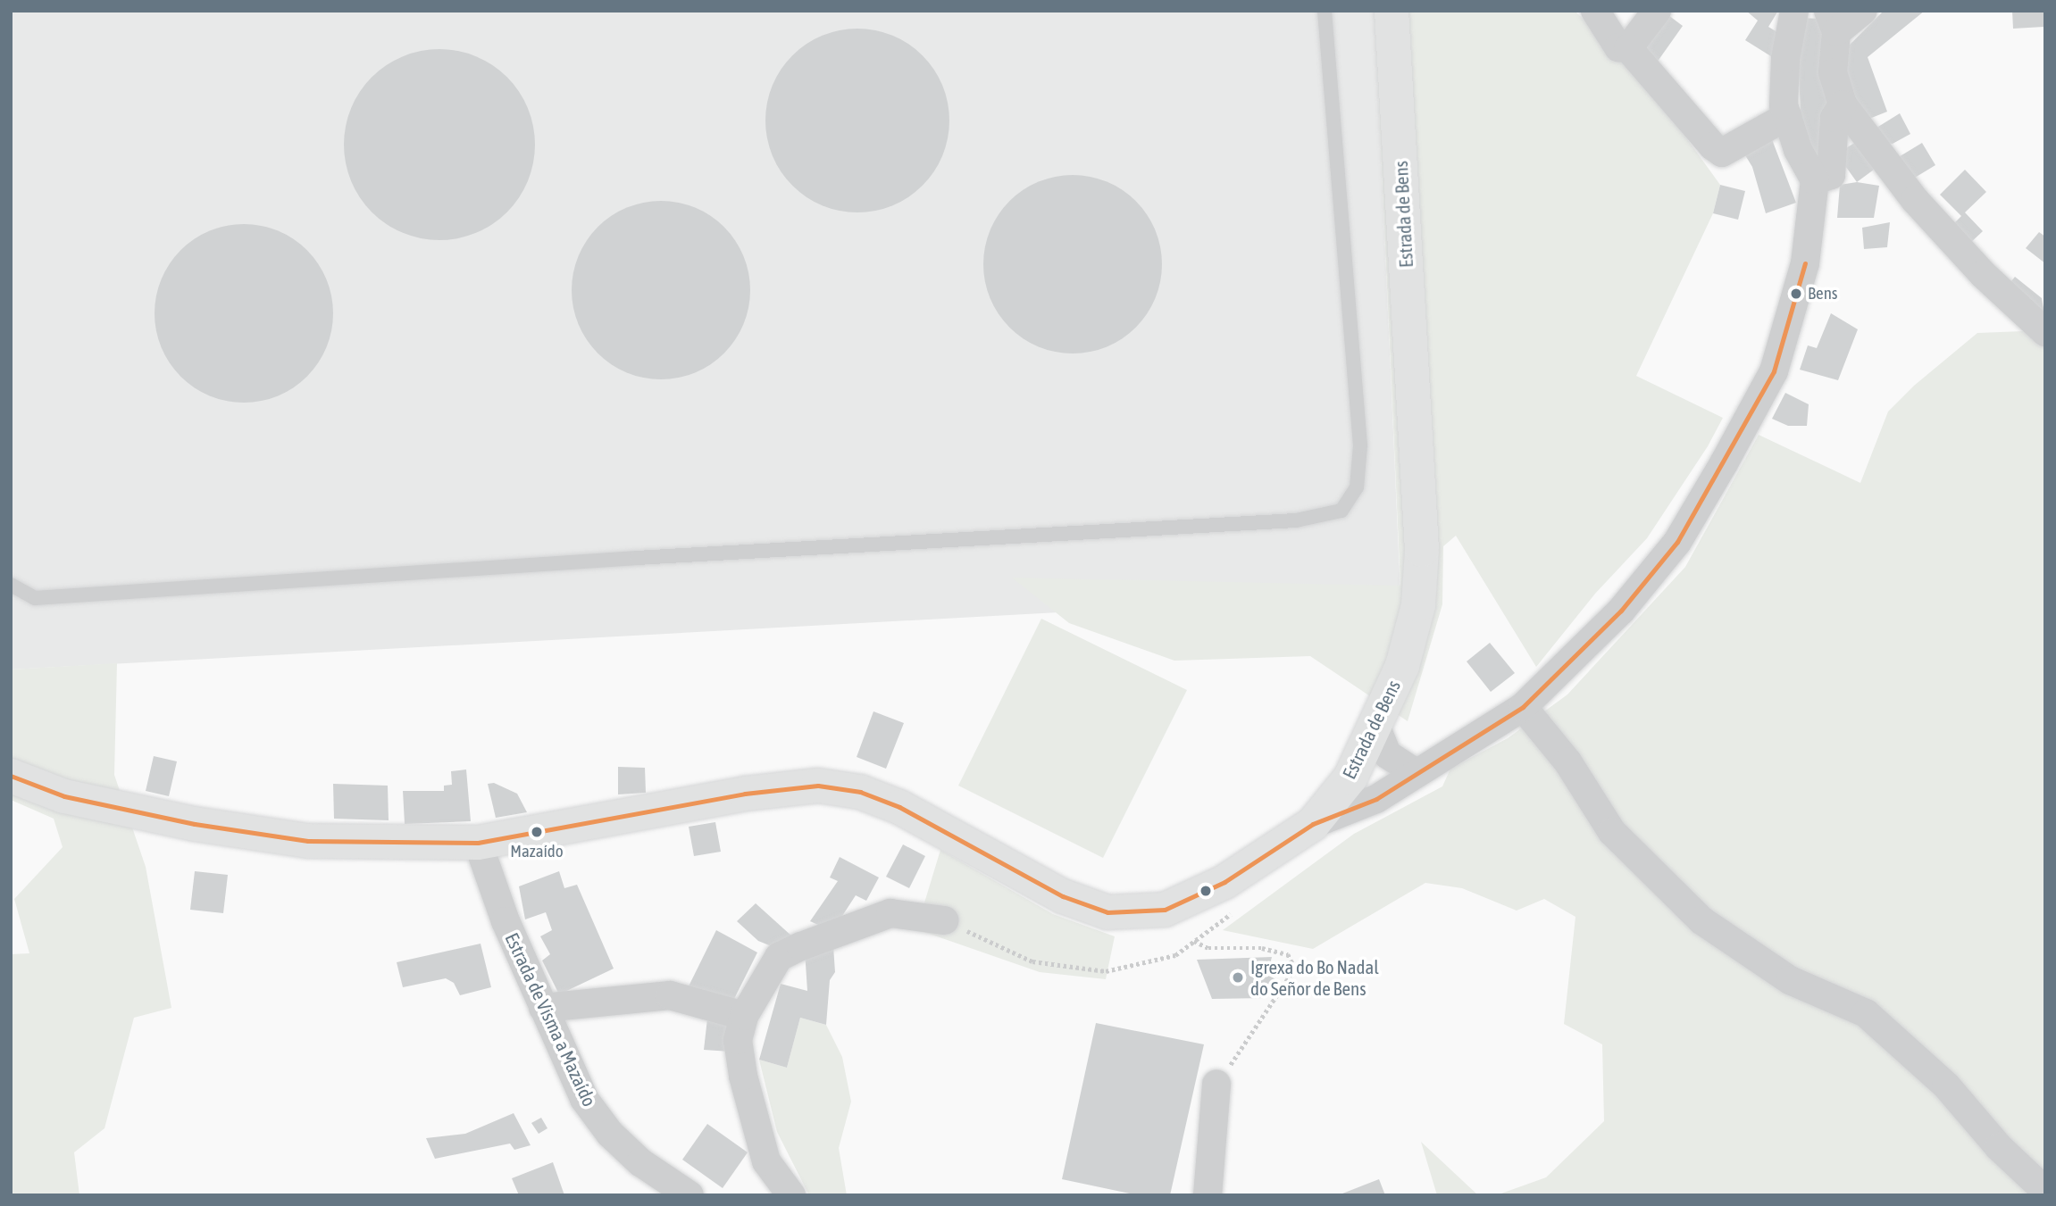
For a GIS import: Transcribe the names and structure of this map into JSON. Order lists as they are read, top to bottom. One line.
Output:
{"streets":{"street":["Estrada de Bens","Estrada de Visma a Mazaído"]},"crossings":[["Estrada de Bens","Estrada de Visma a Mazaído"]],"places":["Bens","Mazaído","Igrexa do Bo Nadal do Señor de Bens"]}
